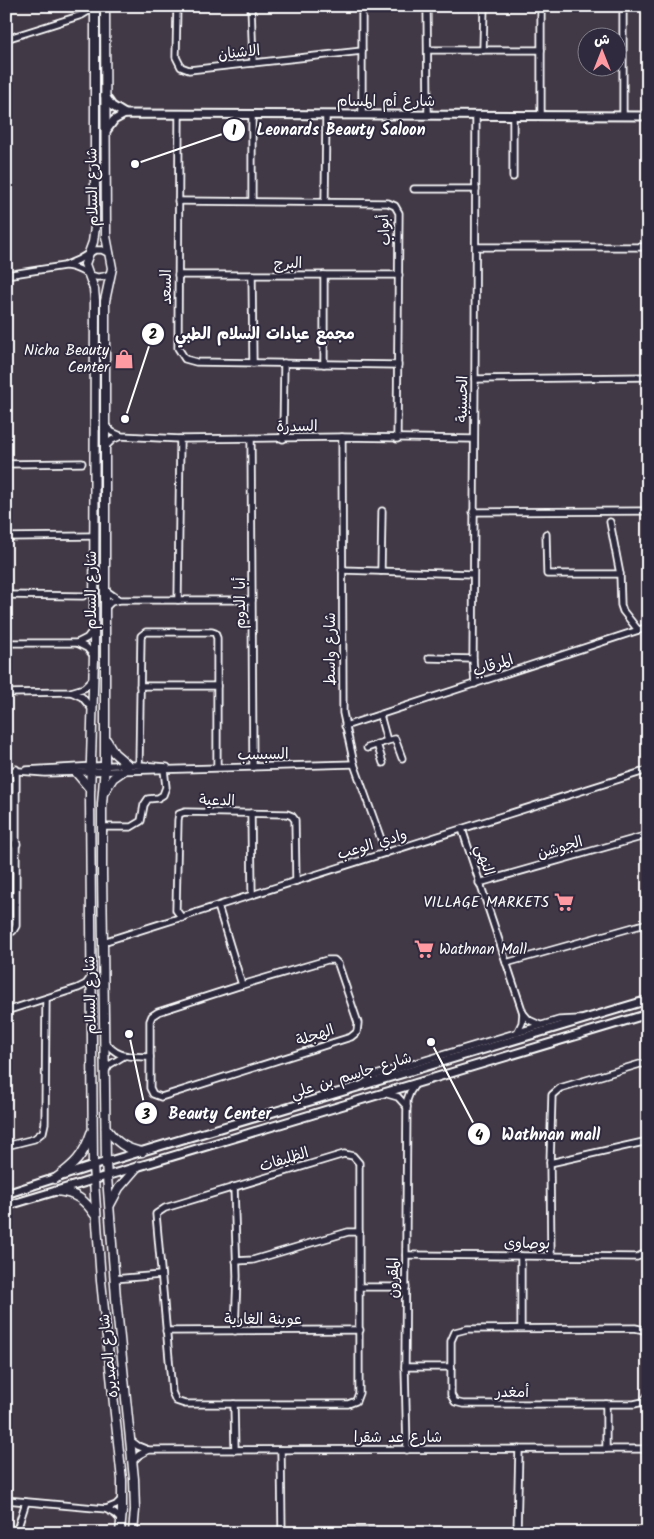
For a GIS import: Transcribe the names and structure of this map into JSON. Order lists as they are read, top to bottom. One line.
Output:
{"streets":{"main road":["شارع السلام","شارع الصديره"],"street":["الاشنان","شارع أم المسام","أبواب","البرج","السعد","الحسنية","السدرة","أبا الدوم","شارع واسط","المرقاب","السبسب","الدعية","وادي الوعب","الجوشن","النهي","الهجلة","شارع جاسم بن علي","الظليفات","بوصاوى","المقرون","عوينة الغارية","أمغدر","شارع عد شقرا"]},"crossings":[["شارع أم المسام","السعد"],["شارع أم المسام","الحسنية"],["شارع السلام","السبسب"],["شارع السلام","وادي الوعب"],["شارع السلام","شارع جاسم بن علي"],["شارع السلام","شارع الصديره"],["أبواب","البرج"],["أبواب","السعد"],["أبواب","السدرة"],["البرج","السعد"],["الحسنية","السدرة"],["الحسنية","المرقاب"],["السدرة","أبا الدوم"],["السدرة","شارع واسط"],["أبا الدوم","السبسب"],["شارع واسط","المرقاب"],["شارع واسط","السبسب"],["شارع واسط","وادي الوعب"],["الدعية","وادي الوعب"],["وادي الوعب","النهي"],["الجوشن","النهي"],["شارع جاسم بن علي","المقرون"],["شارع جاسم بن علي","شارع الصديره"],["الظليفات","عوينة الغارية"],["بوصاوى","المقرون"],["المقرون","شارع عد شقرا"],["شارع الصديره","شارع عد شقرا"]],"places":{"other":["Leonards Beauty Saloon","مجمع عيادات السلام الطبي","Beauty Center","Wathnan mall"],"shop":["Nicha Beauty Center"],"supermarket":["VILLAGE MARKETS","Wathnan Mall"]},"north":"top"}
